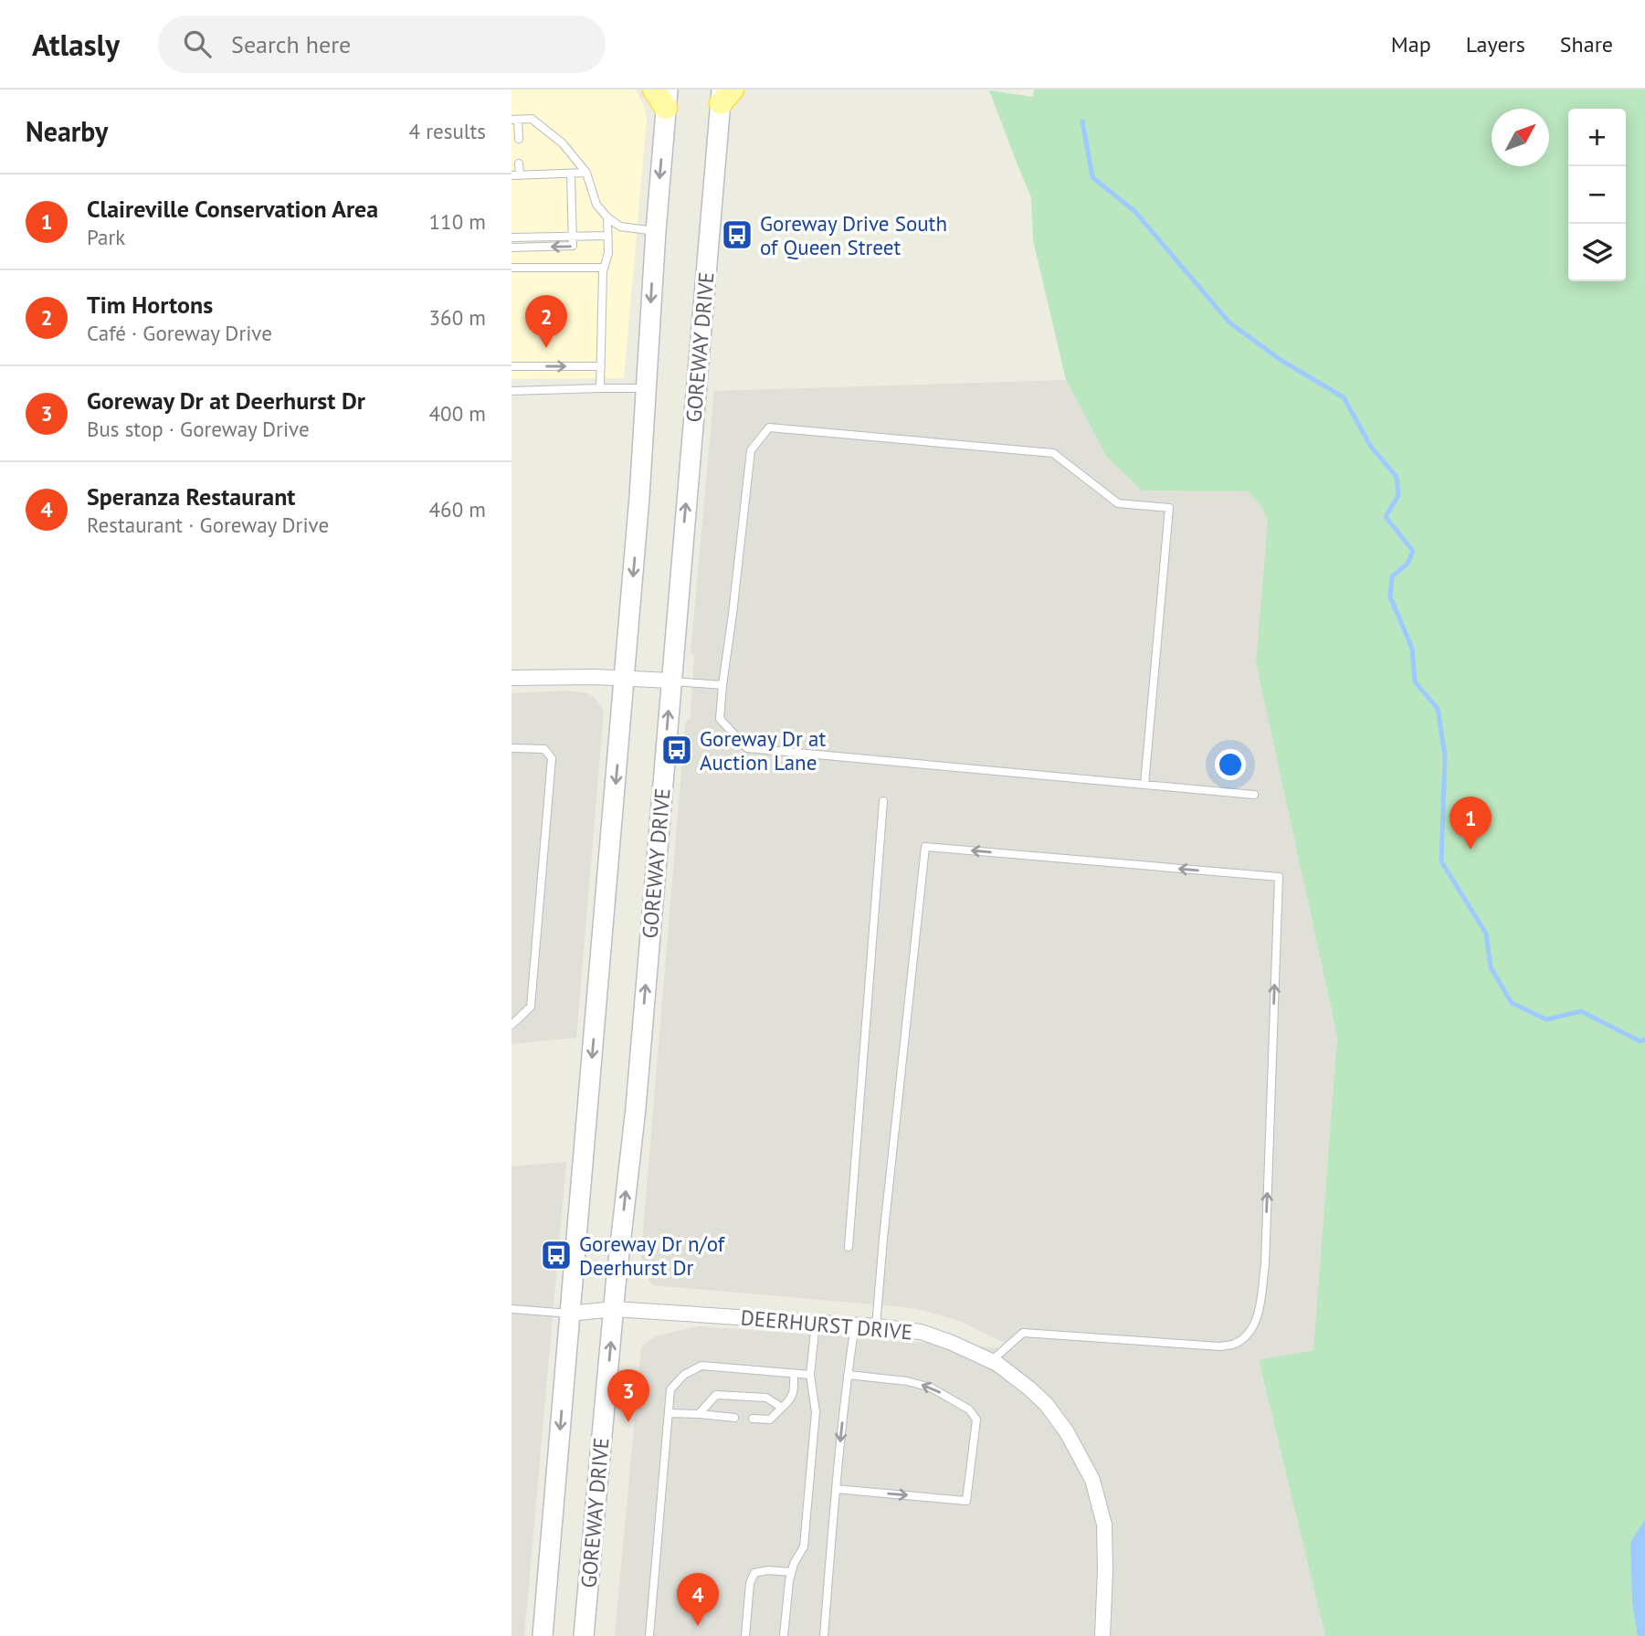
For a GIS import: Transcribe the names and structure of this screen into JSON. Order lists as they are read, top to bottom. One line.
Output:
{"streets":{"main road":["GOREWAY DRIVE"],"street":["DEERHURST DRIVE"]},"crossings":[["GOREWAY DRIVE","DEERHURST DRIVE"]],"places":{"bus stop":["Goreway Drive South of Queen Street","Goreway Dr at Auction Lane","Goreway Dr n/of Deerhurst Dr"]},"north":"top right","page":{"header":"Atlasly","search":"Search here","nav":["Map","Layers","Share"],"heading":["Nearby","4 results"],"map_buttons":["+","−"],"list":[{"mark":"1","name":"Claireville Conservation Area","note":"Park","value":"110 m"},{"mark":"2","name":"Tim Hortons","note":"Café · Goreway Drive","value":"360 m"},{"mark":"3","name":"Goreway Dr at Deerhurst Dr","note":"Bus stop · Goreway Drive","value":"400 m"},{"mark":"4","name":"Speranza Restaurant","note":"Restaurant · Goreway Drive","value":"460 m"}],"pins":["2","1","3","4"]}}
